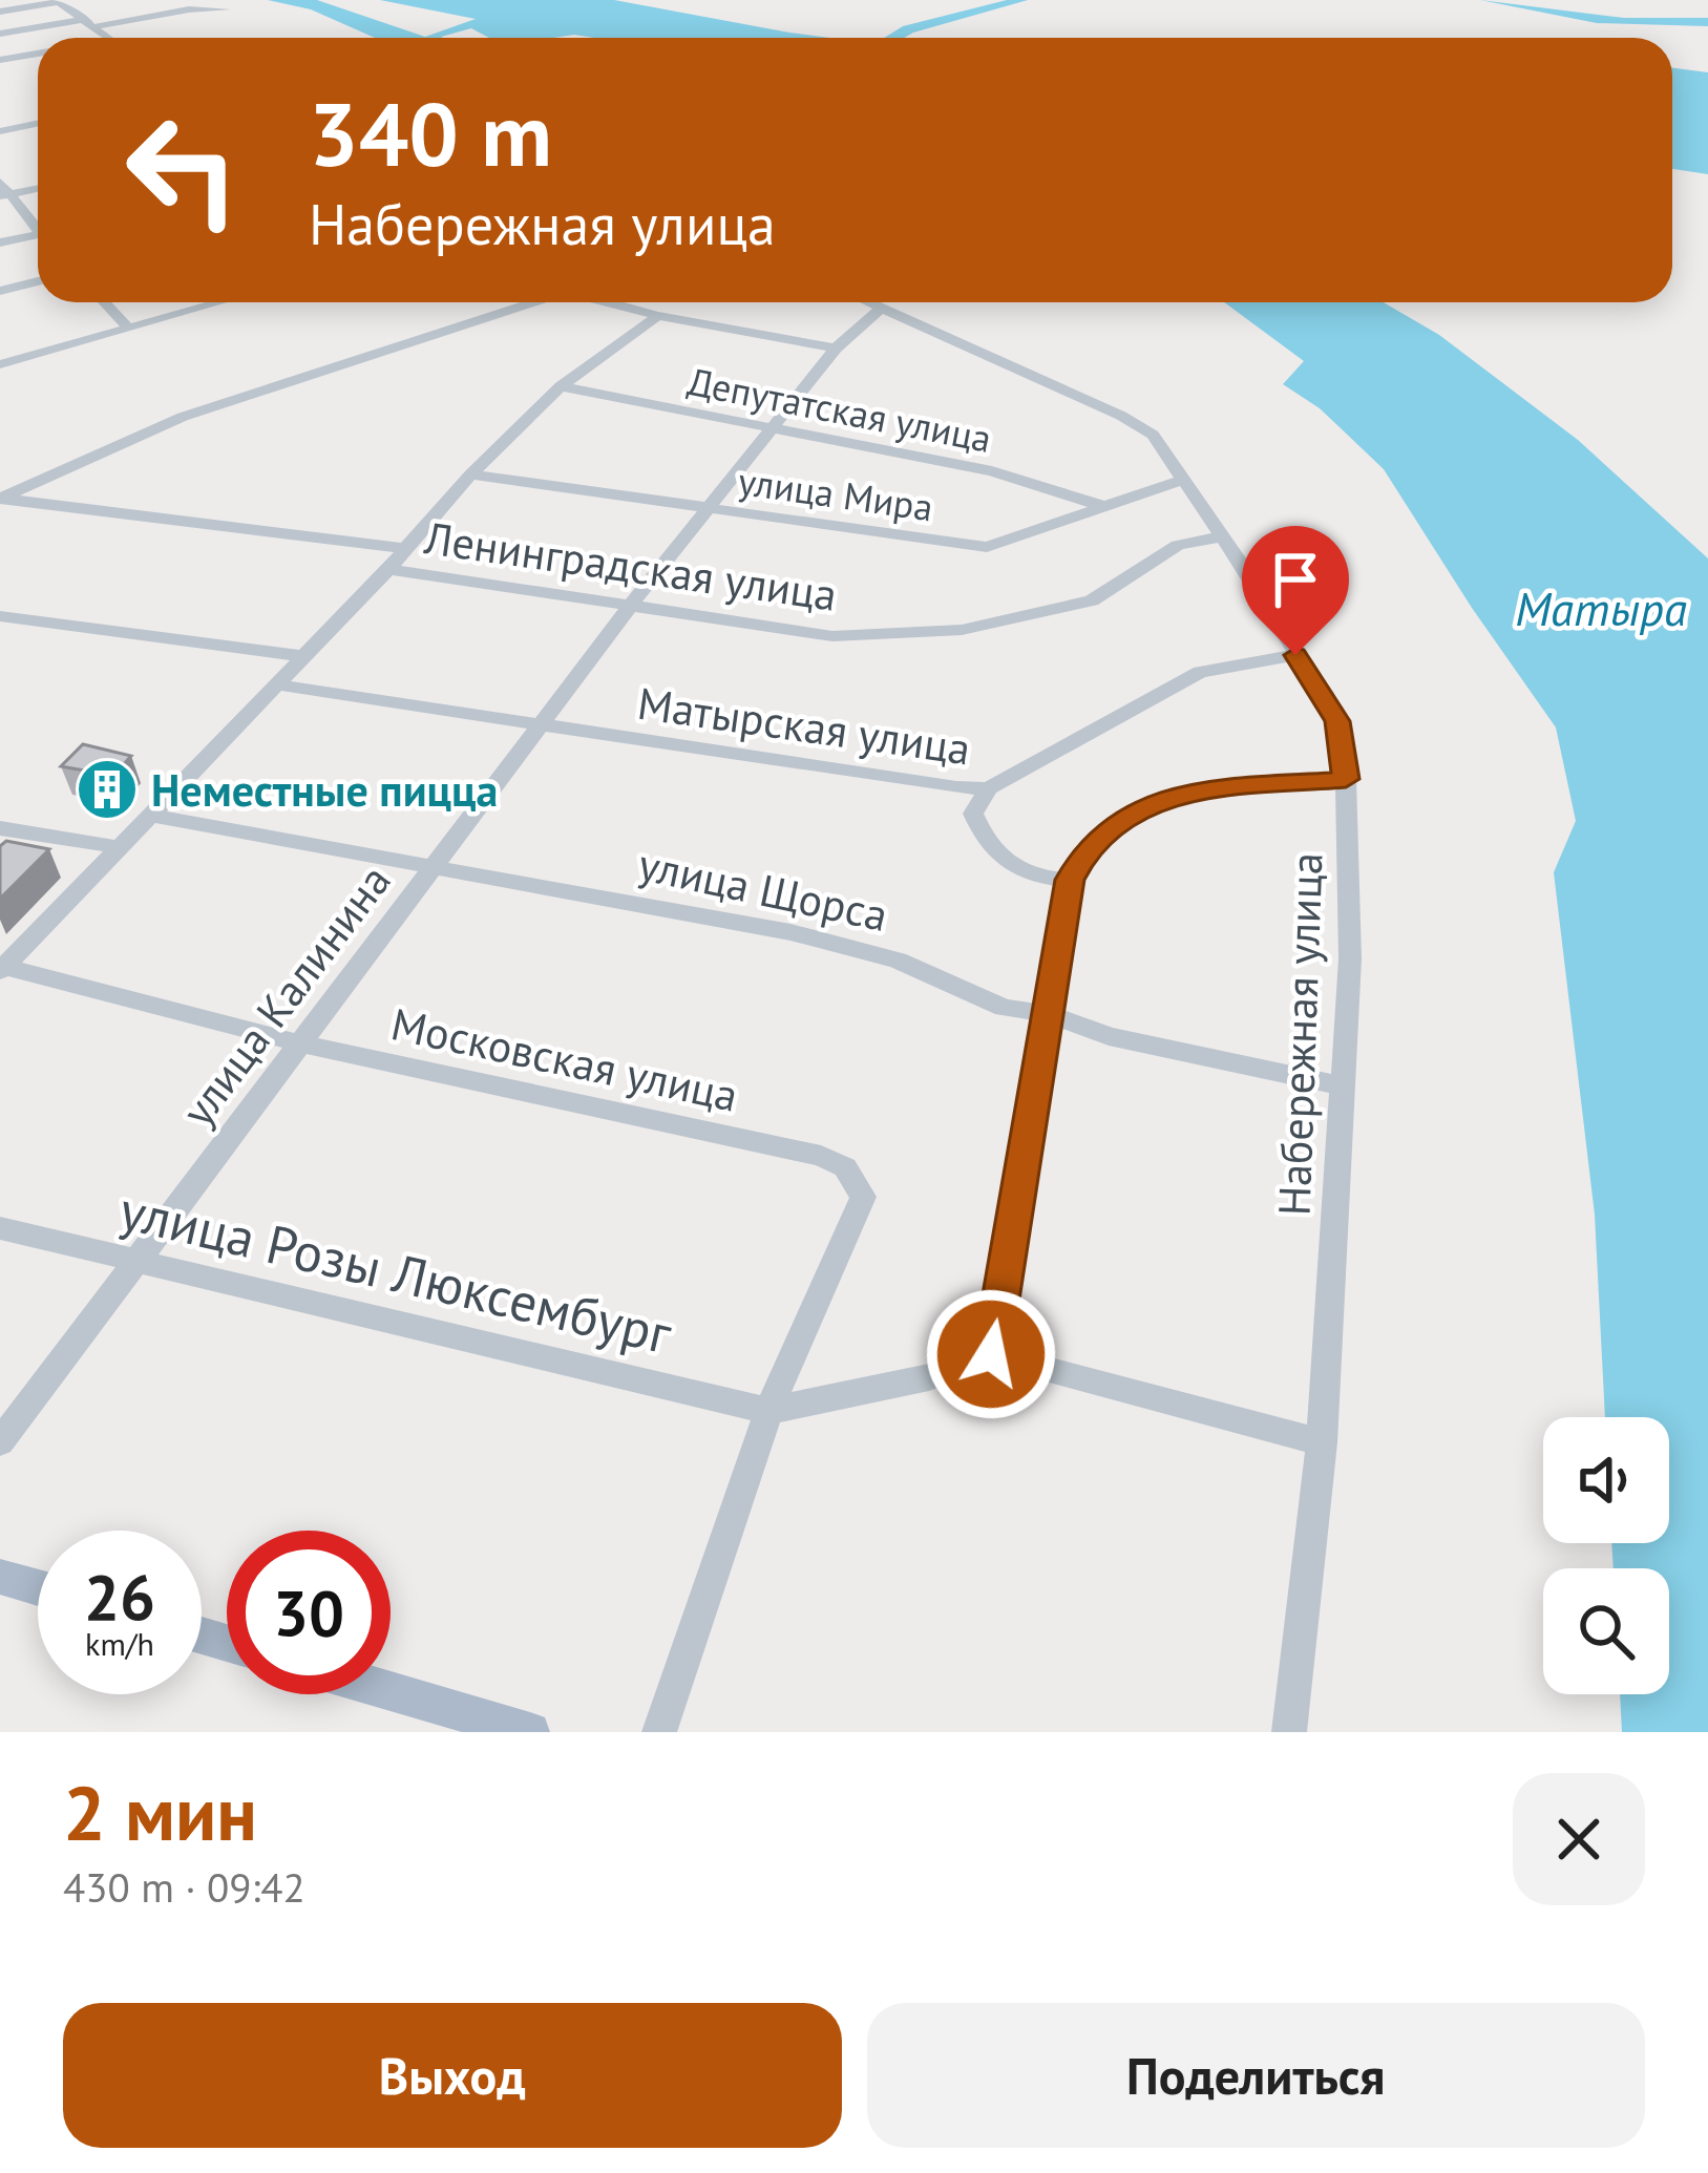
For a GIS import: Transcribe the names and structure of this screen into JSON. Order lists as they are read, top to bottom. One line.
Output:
{"streets":{"street":["Депутатская улица","улица Мира","Ленинградская улица","Матырская улица","улица Щорса","улица Калинина","Набережная улица","Московская улица","улица Розы Люксембург"]},"crossings":[["Депутатская улица","улица Мира"],["Депутатская улица","улица Калинина"],["улица Мира","улица Калинина"],["улица Мира","Набережная улица"],["Ленинградская улица","улица Калинина"],["Ленинградская улица","Набережная улица"],["Матырская улица","улица Калинина"],["Матырская улица","Набережная улица"],["улица Щорса","улица Калинина"],["улица Щорса","Набережная улица"],["улица Калинина","Набережная улица"],["улица Калинина","Московская улица"],["улица Калинина","улица Розы Люксембург"],["Московская улица","улица Розы Люксембург"]],"water":["Матыра"],"places":{"building":["Неместные пицца"]},"page":{"turn":["340 m","Набережная улица"],"speed":"26 km/h","limit":"30","heading":["2 мин","430 m · 09:42"],"buttons":["Выход","Поделиться"]}}
